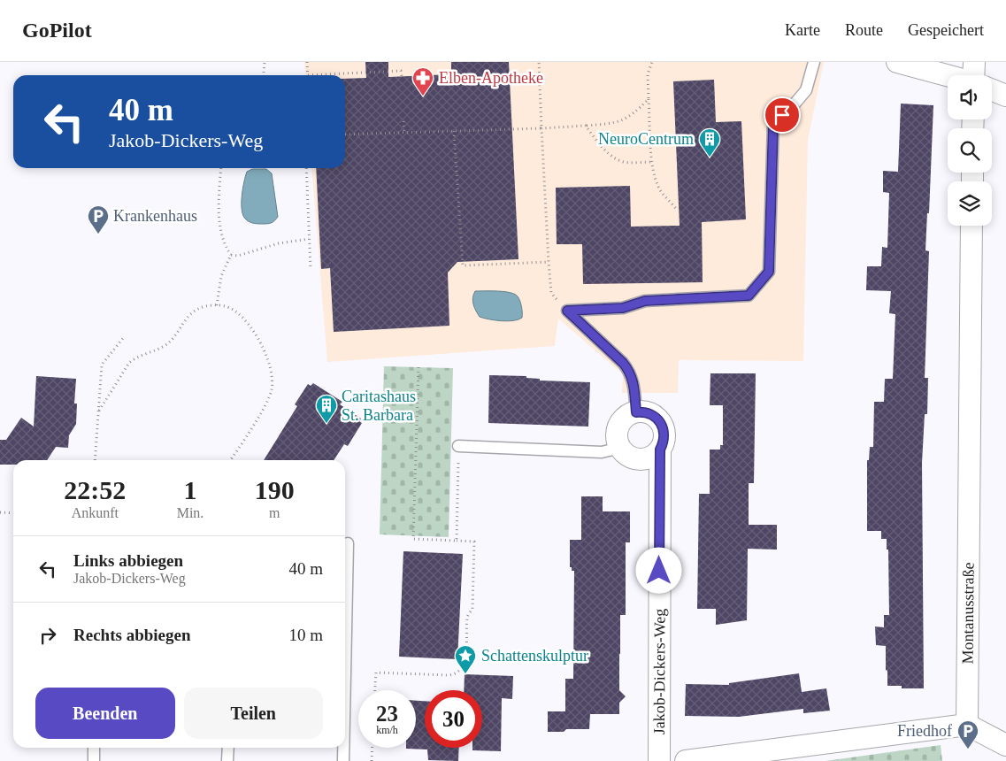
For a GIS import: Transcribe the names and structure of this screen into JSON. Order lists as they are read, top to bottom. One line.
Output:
{"streets":{"street":["Montanusstraße","Jakob-Dickers-Weg"]},"places":{"pharmacy":["Elben-Apotheke"],"building":["NeuroCentrum","Caritashaus St. Barbara"],"parking":["Krankenhaus","Friedhof"],"place":["Schattenskulptur"]},"page":{"header":"GoPilot","nav":["Karte","Route","Gespeichert"],"turn":["40 m","Jakob-Dickers-Weg"],"eta":["22:52","Ankunft","1","Min.","190","m"],"list":[{"name":"Links abbiegen","note":"Jakob-Dickers-Weg","value":"40 m"},{"name":"Rechts abbiegen","value":"10 m"}],"buttons":["Beenden","Teilen"],"speed":"23 km/h","limit":"30"}}
